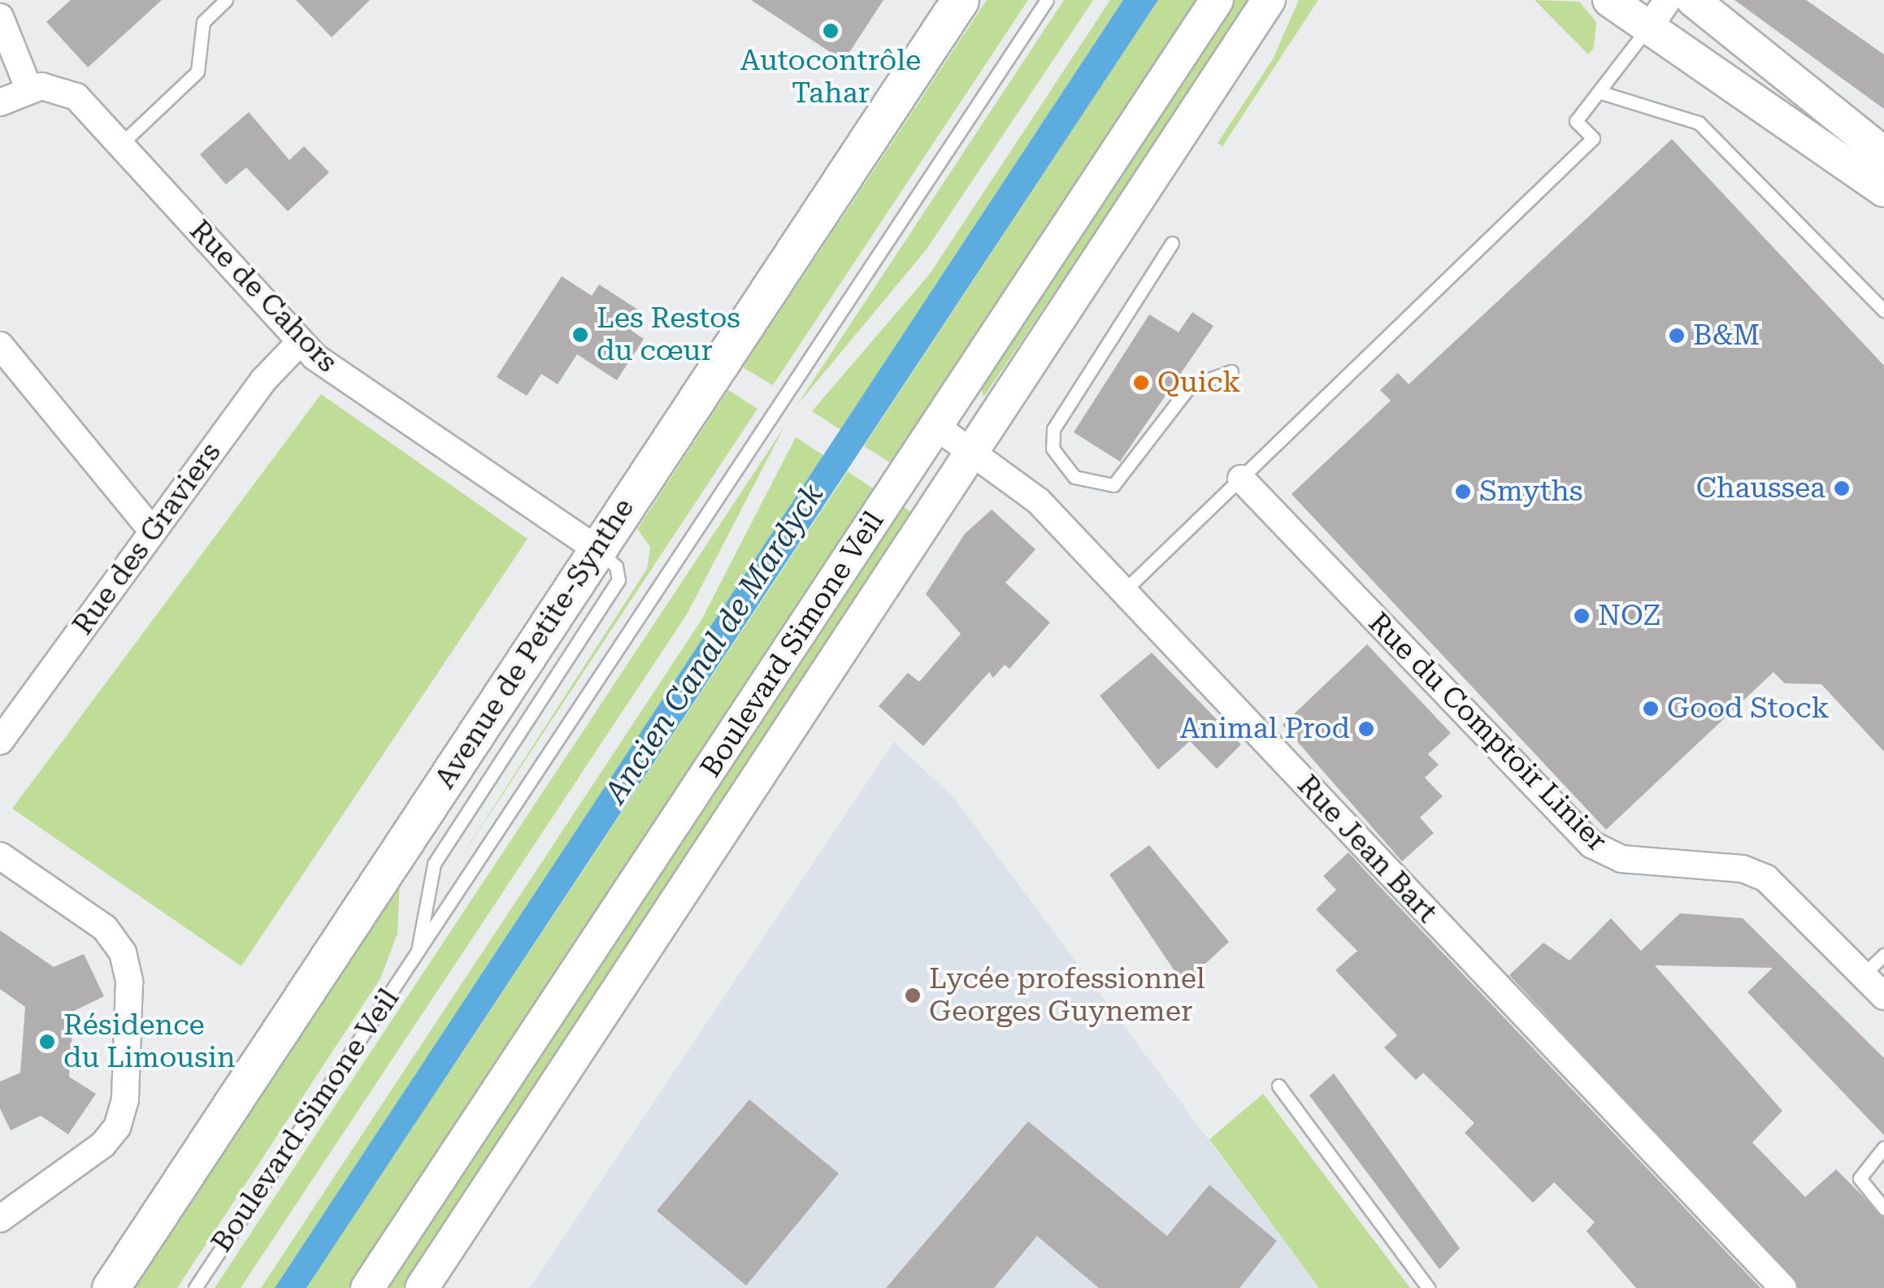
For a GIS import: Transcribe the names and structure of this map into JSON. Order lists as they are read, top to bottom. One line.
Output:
{"streets":{"main road":["Avenue de Petite-Synthe"],"street":["Rue de Cahors","Rue des Graviers","Boulevard Simone Veil","Rue du Comptoir Linier","Rue Jean Bart"]},"crossings":[["Rue de Cahors","Rue des Graviers"],["Rue de Cahors","Avenue de Petite-Synthe"],["Rue de Cahors","Boulevard Simone Veil"],["Avenue de Petite-Synthe","Boulevard Simone Veil"],["Boulevard Simone Veil","Rue Jean Bart"]],"water":["Ancien Canal de Mardyck"],"places":["Autocontrôle Tahar","Les Restos du cœur","B&M","Quick","Chaussea","Smyths","NOZ","Good Stock","Animal Prod","Lycée professionnel Georges Guynemer","Résidence du Limousin"]}
